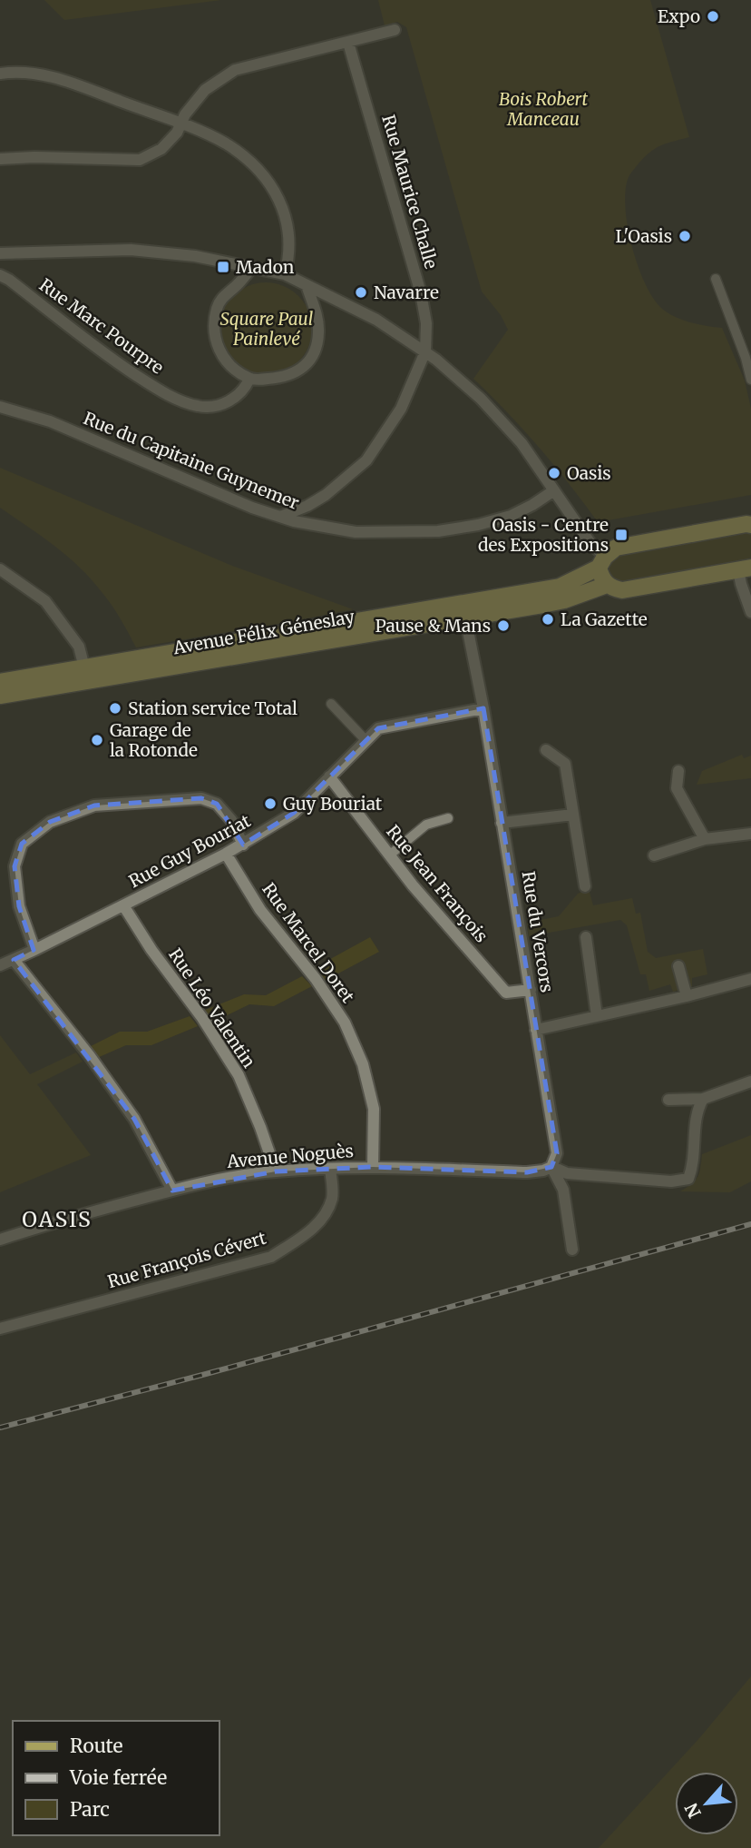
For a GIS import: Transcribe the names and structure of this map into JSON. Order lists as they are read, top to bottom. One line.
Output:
{"streets":{"main road":["Avenue Félix Géneslay"],"street":["Rue Maurice Challe","Rue Marc Pourpre","Rue du Capitaine Guynemer","Rue Guy Bouriat","Rue Jean François","Rue du Vercors","Rue Marcel Doret","Rue Léo Valentin","Avenue Noguès","Rue François Cévert"]},"crossings":[["Avenue Félix Géneslay","Rue du Vercors"],["Rue Guy Bouriat","Rue Jean François"],["Rue Guy Bouriat","Rue du Vercors"],["Rue Guy Bouriat","Rue Marcel Doret"],["Rue Guy Bouriat","Rue Léo Valentin"],["Rue Jean François","Rue du Vercors"],["Rue du Vercors","Avenue Noguès"],["Rue Marcel Doret","Avenue Noguès"],["Rue Léo Valentin","Avenue Noguès"],["Avenue Noguès","Rue François Cévert"]],"districts":["OASIS"],"parks":["Bois Robert Manceau","Square Paul Painlevé"],"places":{"other":["Expo","L'Oasis","Navarre","Oasis","La Gazette","Pause & Mans","Station service Total","Garage de la Rotonde","Guy Bouriat"],"transit":["Madon","Oasis - Centre des Expositions"]},"legend":["Route","Voie ferrée","Parc"],"north":"bottom left"}
